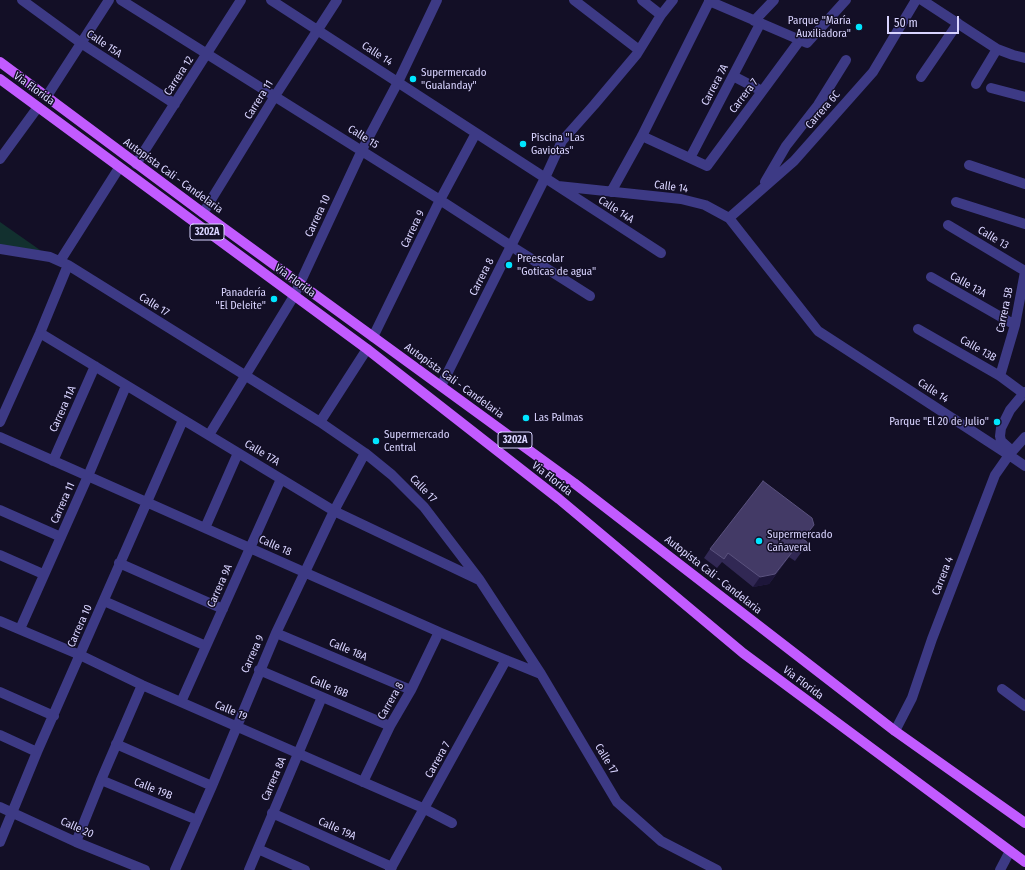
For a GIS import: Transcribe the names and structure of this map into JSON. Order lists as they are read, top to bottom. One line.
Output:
{"streets":{"main road":["Via Florida","Autopista Cali - Candelaria","3202A"],"street":["Calle 15A","Calle 14","Carrera 12","Carrera 7A","Carrera 7","Carrera 11","Carrera 6C","Calle 15","Calle 14A","Carrera 10","Carrera 9","Calle 13","Carrera 8","Calle 13A","Calle 17","Carrera 5B","Calle 13B","Carrera 11A","Calle 17A","Calle 18","Carrera 4","Carrera 9A","Calle 18A","Calle 18B","Calle 19","Carrera 8A","Calle 19B","Calle 20","Calle 19A"]},"crossings":[["Calle 15A","Carrera 12"],["Calle 14","Carrera 11"],["Calle 14","Carrera 6C"],["Calle 14","Calle 14A"],["Calle 14","Carrera 10"],["Calle 14","Carrera 9"],["Calle 14","Carrera 8"],["Calle 14","Carrera 4"],["Carrera 12","Calle 15"],["Carrera 12","Autopista Cali - Candelaria"],["Carrera 7A","Carrera 7"],["Via Florida","Carrera 10"],["Carrera 7","Calle 18"],["Carrera 7","Calle 19"],["Carrera 7","Calle 19A"],["Carrera 11","Calle 15"],["Carrera 11","Autopista Cali - Candelaria"],["Carrera 11","Calle 17A"],["Carrera 11","Calle 18"],["Carrera 11","Calle 19"],["Calle 15","Carrera 10"],["Calle 15","Carrera 9"],["Calle 15","Carrera 8"],["Autopista Cali - Candelaria","Carrera 10"],["Autopista Cali - Candelaria","Carrera 9"],["Autopista Cali - Candelaria","Carrera 8"],["Autopista Cali - Candelaria","Carrera 4"],["Carrera 10","Calle 17"],["Carrera 10","Calle 17A"],["Carrera 10","Calle 18"],["Carrera 10","Calle 19"],["Carrera 10","Calle 20"],["Carrera 9","Calle 17"],["Carrera 9","Calle 17A"],["Carrera 9","Calle 18"],["Carrera 9","Calle 18A"],["Carrera 9","Calle 18B"],["Carrera 9","Calle 19"],["Carrera 9","Calle 19B"],["Calle 13","Carrera 5B"],["Carrera 8","Calle 18"],["Carrera 8","Calle 18A"],["Carrera 8","Calle 18B"],["Carrera 8","Calle 19"],["Calle 13A","Carrera 5B"],["Calle 17","Calle 17A"],["Calle 17","Calle 18"],["Carrera 5B","Calle 13B"],["Carrera 11A","Calle 17A"],["Carrera 11A","Calle 18"],["Calle 17A","Carrera 9A"],["Calle 18","Carrera 9A"],["Carrera 9A","Calle 19"],["Calle 18B","Carrera 8A"],["Calle 19","Carrera 8A"],["Carrera 8A","Calle 19A"]],"places":["Parque \"María Auxiliadora\"","Supermercado \"Gualanday\"","Piscina \"Las Gaviotas\"","Preescolar \"Goticas de agua\"","Panadería \"El Deleite\"","Las Palmas","Parque \"El 20 de Julio\"","Supermercado Central","Supermercado Cañaveral"],"scale_bar":"50 m"}
